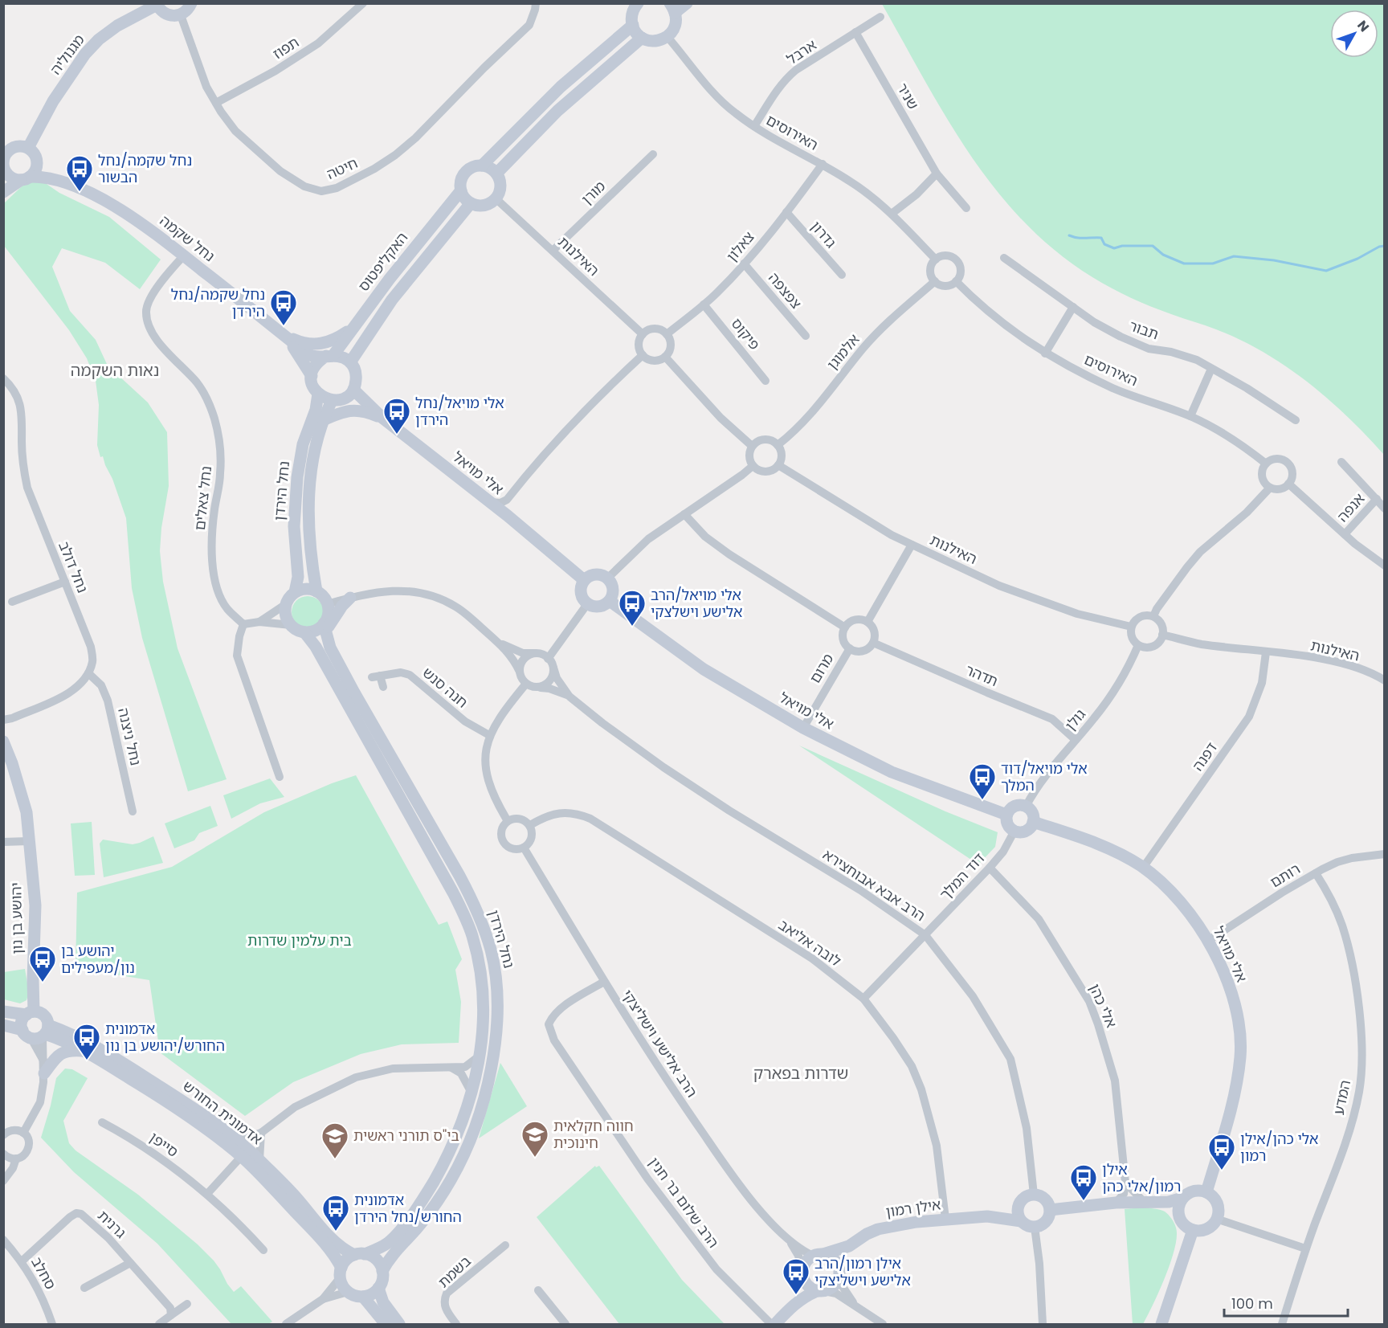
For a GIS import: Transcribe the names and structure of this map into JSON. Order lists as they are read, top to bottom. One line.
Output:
{"streets":{"main road":["מגנוליה","נחל שקמה","האקליפטוס","אלי מויאל","נחל הירדן","יהושע בן נון","אדמונית החורש","אילן רמון"],"street":["תפוז","ארבל","שניר","האירוסים","חיטה","מורן","גדרון","צאלון","האילנות","צפצפה","תבור","פיקוס","אלמוגן","נחל צאלים","אנפה","נחל דולב","מרום","תדהר","חנה סנש","גולן","נחל ניצנה","דפנה","רותם","דוד המלך","הרב אבא אבוחצירא","לובה אליאב","אלי כהן","הרב אלישע וישליצקי","המדע","סייפן","הרב שלום בר חנין","גרנית","בשמת","סחלב"]},"crossings":[["תפוז","חיטה"],["ארבל","שניר"],["ארבל","האירוסים"],["מגנוליה","נחל שקמה"],["האירוסים","צאלון"],["האירוסים","אלמוגן"],["מורן","האילנות"],["גדרון","צאלון"],["נחל שקמה","האקליפטוס"],["נחל שקמה","אלי מויאל"],["נחל שקמה","נחל הירדן"],["נחל שקמה","נחל צאלים"],["צאלון","האילנות"],["צאלון","צפצפה"],["צאלון","פיקוס"],["האילנות","האקליפטוס"],["האילנות","אלמוגן"],["האילנות","גולן"],["האילנות","דפנה"],["האקליפטוס","אלי מויאל"],["האקליפטוס","נחל הירדן"],["אלי מויאל","נחל הירדן"],["אלי מויאל","מרום"],["אלי מויאל","גולן"],["אלי מויאל","דפנה"],["אלי מויאל","רותם"],["אלי מויאל","דוד המלך"],["נחל הירדן","אדמונית החורש"],["נחל דולב","נחל ניצנה"],["מרום","תדהר"],["תדהר","גולן"],["גולן","דוד המלך"],["רותם","המדע"],["דוד המלך","הרב אבא אבוחצירא"],["דוד המלך","לובה אליאב"],["דוד המלך","אלי כהן"],["הרב אבא אבוחצירא","אילן רמון"],["יהושע בן נון","אדמונית החורש"],["לובה אליאב","הרב אלישע וישליצקי"],["לובה אליאב","אילן רמון"],["הרב אלישע וישליצקי","הרב שלום בר חנין"],["הרב אלישע וישליצקי","אילן רמון"],["גרנית","סחלב"]],"districts":["נאות השקמה","שדרות בפארק"],"parks":["בית עלמין שדרות"],"places":{"bus stop":["נחל שקמה/נחל הבשור","נחל שקמה/נחל הירדן","אלי מויאל/נחל הירדן","אלי מויאל/הרב אלישע וישלצקי","אלי מויאל/דוד המלך","יהושע בן נון/מעפילים","אדמונית החורש/יהושע בן נון","אלי כהן/אילן רמון","אילן רמון/אלי כהן","אדמונית החורש/נחל הירדן","אילן רמון/הרב אלישע וישליצקי"],"school or university":["חווה חקלאית חינוכית","בי\"ס תורני ראשית"]},"scale_bar":"100 m","north":"top right"}
